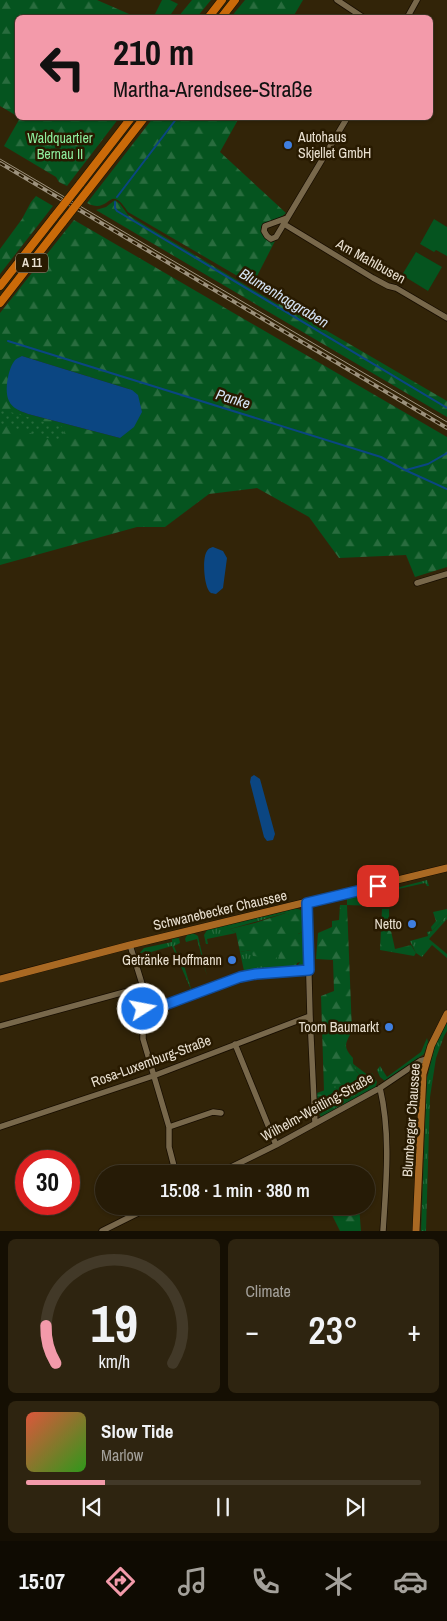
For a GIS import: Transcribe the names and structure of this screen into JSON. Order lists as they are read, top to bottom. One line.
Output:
{"streets":{"highway":["A 11"],"main road":["Schwanebecker Chaussee","Blumberger Chaussee"],"street":["Am Mahlbusen","Rosa-Luxemburg-Straße","Wilhelm-Weitling-Straße"]},"crossings":[["Wilhelm-Weitling-Straße","Blumberger Chaussee"]],"water":["Blumenhaggraben","Panke"],"parks":["Waldquartier Bernau II"],"places":["Autohaus Skjellet GmbH","Netto","Getränke Hoffmann","Toom Baumarkt"],"page":{"turn":["210 m","Martha-Arendsee-Straße"],"limit":"30","trip":"15:08 · 1 min · 380 m","tile":"Climate","heat":["−","23°","+"],"song":["Slow Tide","Marlow"],"tabs":"15:07","gauge":["19","km/h"]}}
